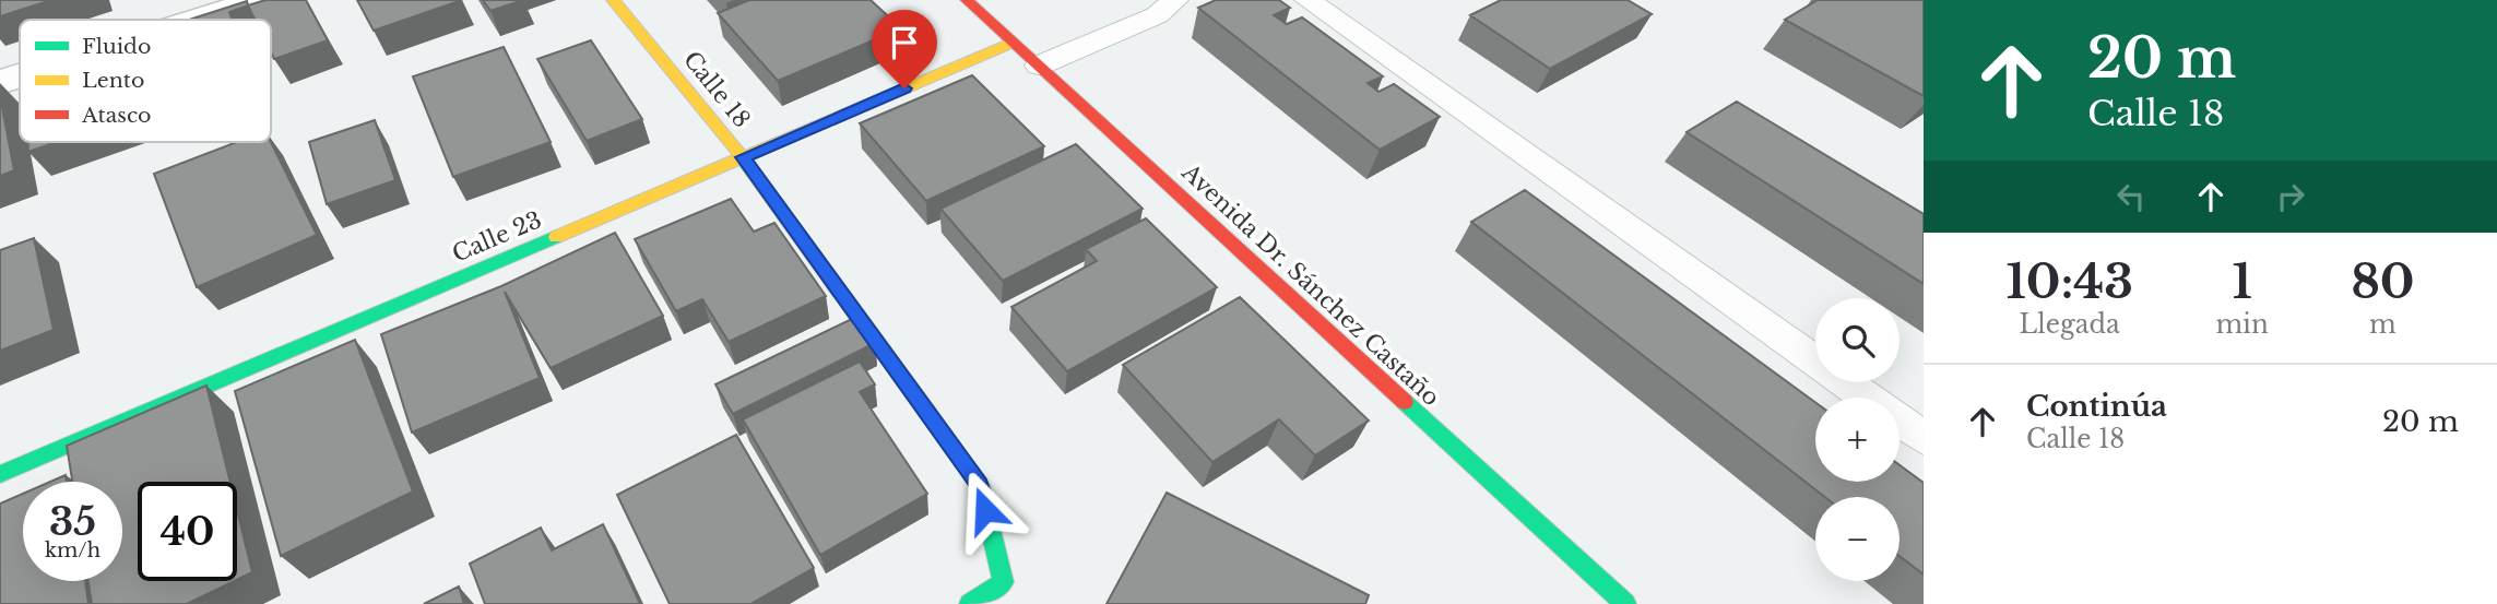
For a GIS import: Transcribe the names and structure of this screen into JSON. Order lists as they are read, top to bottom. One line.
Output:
{"streets":{"street":["Calle 18","Calle 23","Avenida Dr. Sánchez Castaño"]},"crossings":[["Calle 18","Calle 23"],["Calle 23","Avenida Dr. Sánchez Castaño"]],"legend":["Fluido","Lento","Atasco"],"page":{"turn":["20 m","Calle 18"],"eta":["10:43","Llegada","1","min","80","m"],"map_buttons":["+","−"],"list":[{"name":"Continúa","note":"Calle 18","value":"20 m"}],"speed":"35 km/h","limit":"40"}}
